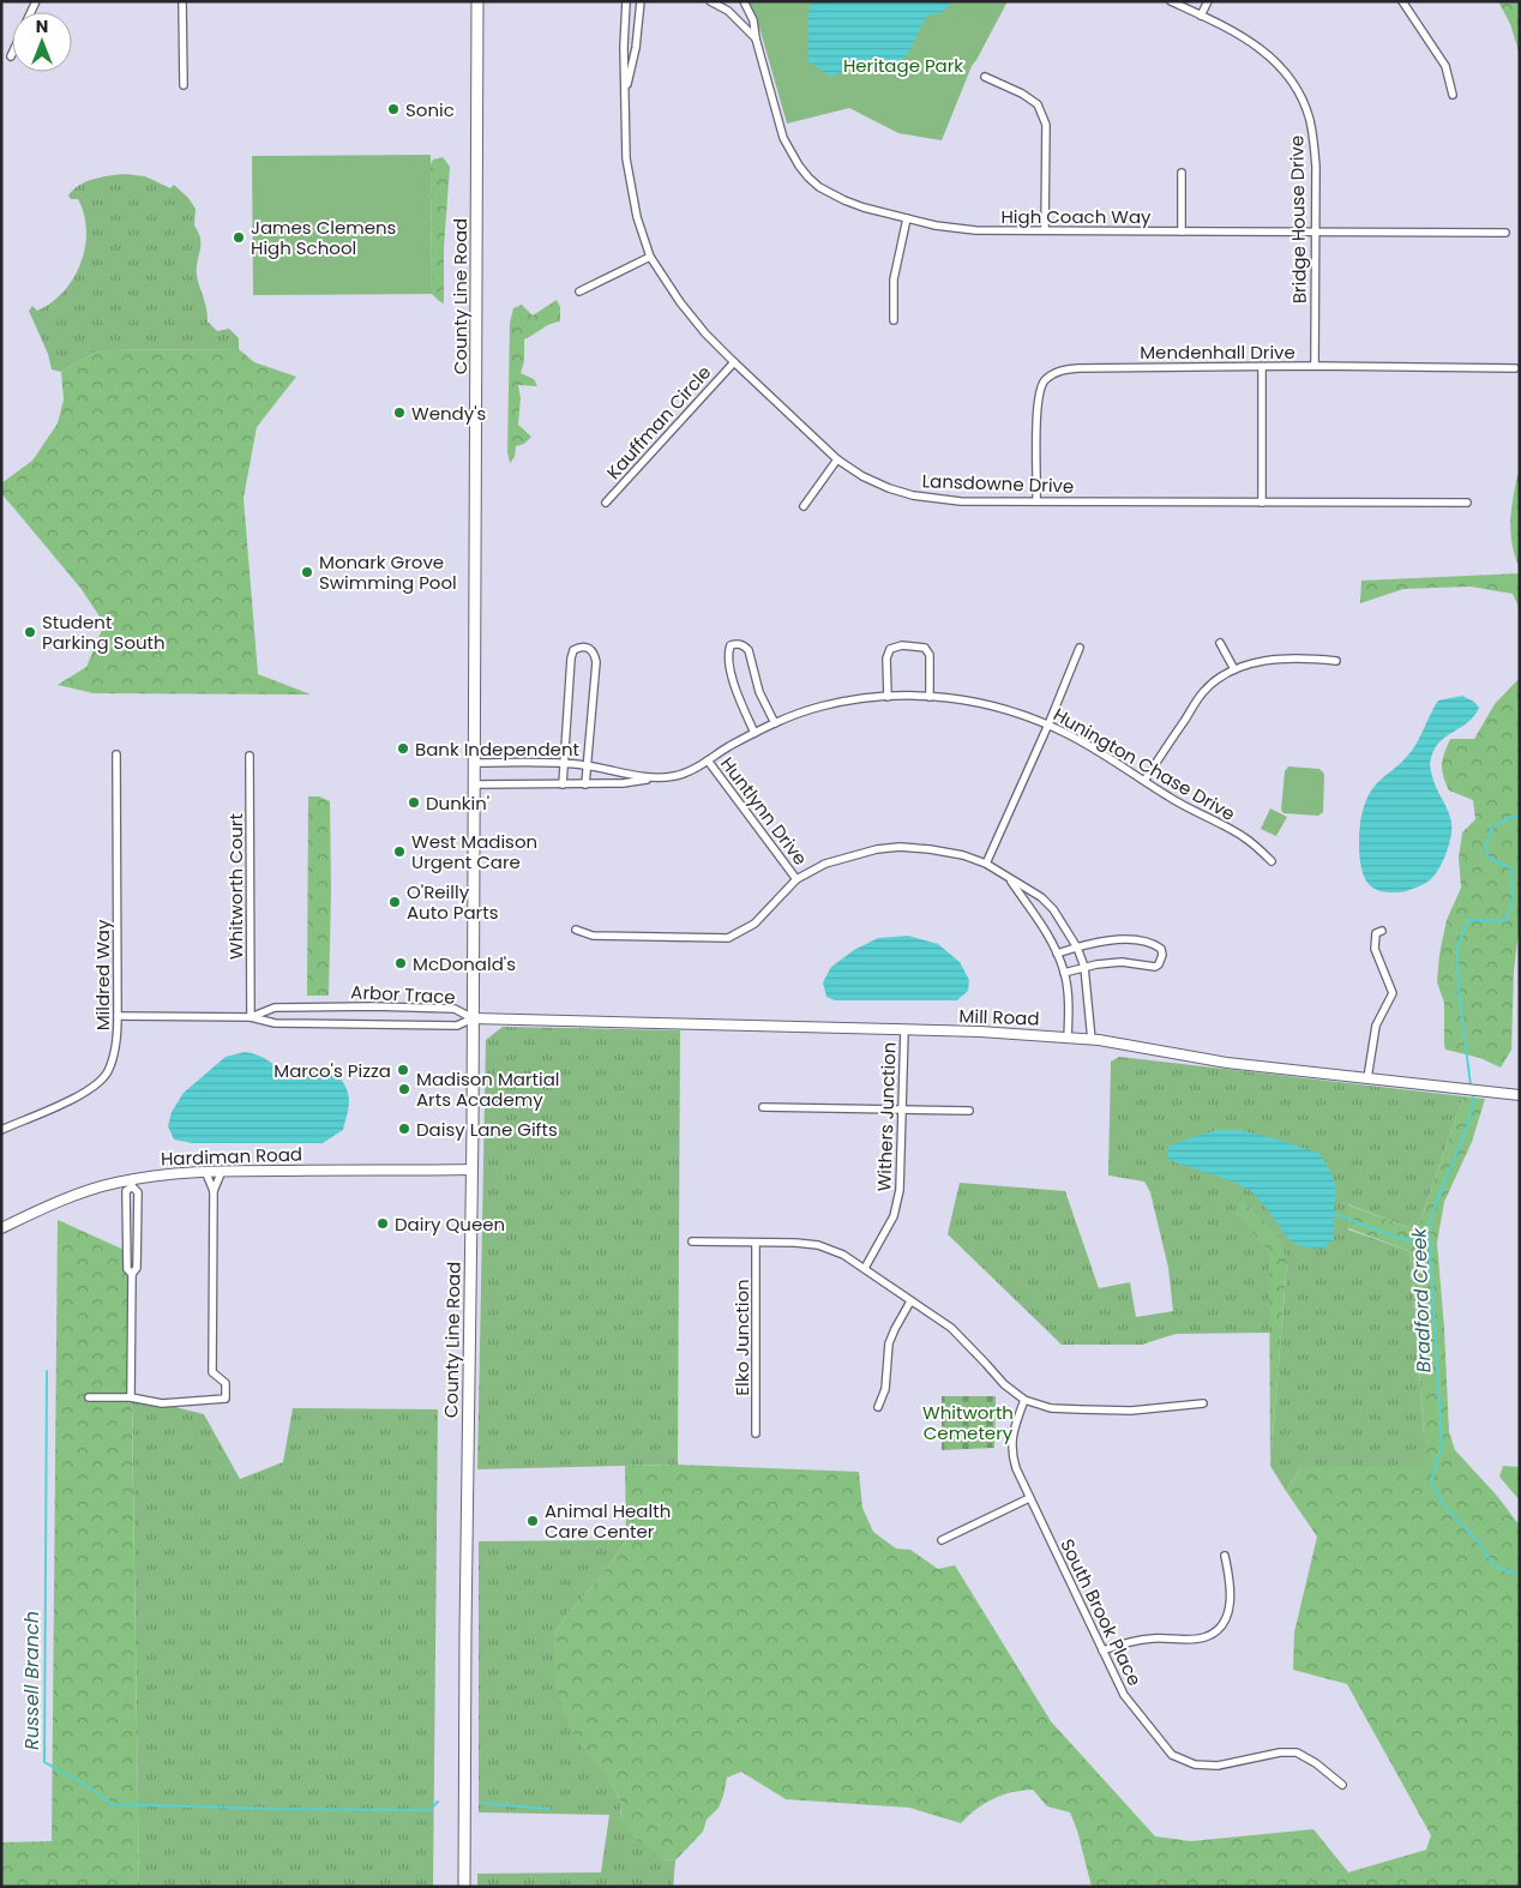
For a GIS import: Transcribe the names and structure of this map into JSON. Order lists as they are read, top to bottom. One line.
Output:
{"streets":{"main road":["County Line Road"],"street":["High Coach Way","Bridge House Drive","Mendenhall Drive","Kauffman Circle","Lansdowne Drive","Hunington Chase Drive","Huntlynn Drive","Whitworth Court","Mildred Way","Arbor Trace","Mill Road","Withers Junction","Hardiman Road","Elko Junction","South Brook Place"]},"crossings":[["High Coach Way","Bridge House Drive"],["Bridge House Drive","Mendenhall Drive"],["County Line Road","Hunington Chase Drive"],["County Line Road","Arbor Trace"],["County Line Road","Mill Road"],["County Line Road","Hardiman Road"],["Mendenhall Drive","Lansdowne Drive"],["Kauffman Circle","Lansdowne Drive"],["Hunington Chase Drive","Huntlynn Drive"],["Whitworth Court","Arbor Trace"],["Mildred Way","Arbor Trace"],["Arbor Trace","Mill Road"],["Mill Road","Withers Junction"]],"water":["Bradford Creek","Russell Branch"],"parks":["Heritage Park","Whitworth Cemetery"],"places":["Sonic","James Clemens High School","Wendy's","Monark Grove Swimming Pool","Student Parking South","Bank Independent","Dunkin'","West Madison Urgent Care","O'Reilly Auto Parts","McDonald's","Marco's Pizza","Madison Martial Arts Academy","Daisy Lane Gifts","Dairy Queen","Animal Health Care Center"],"north":"top"}
